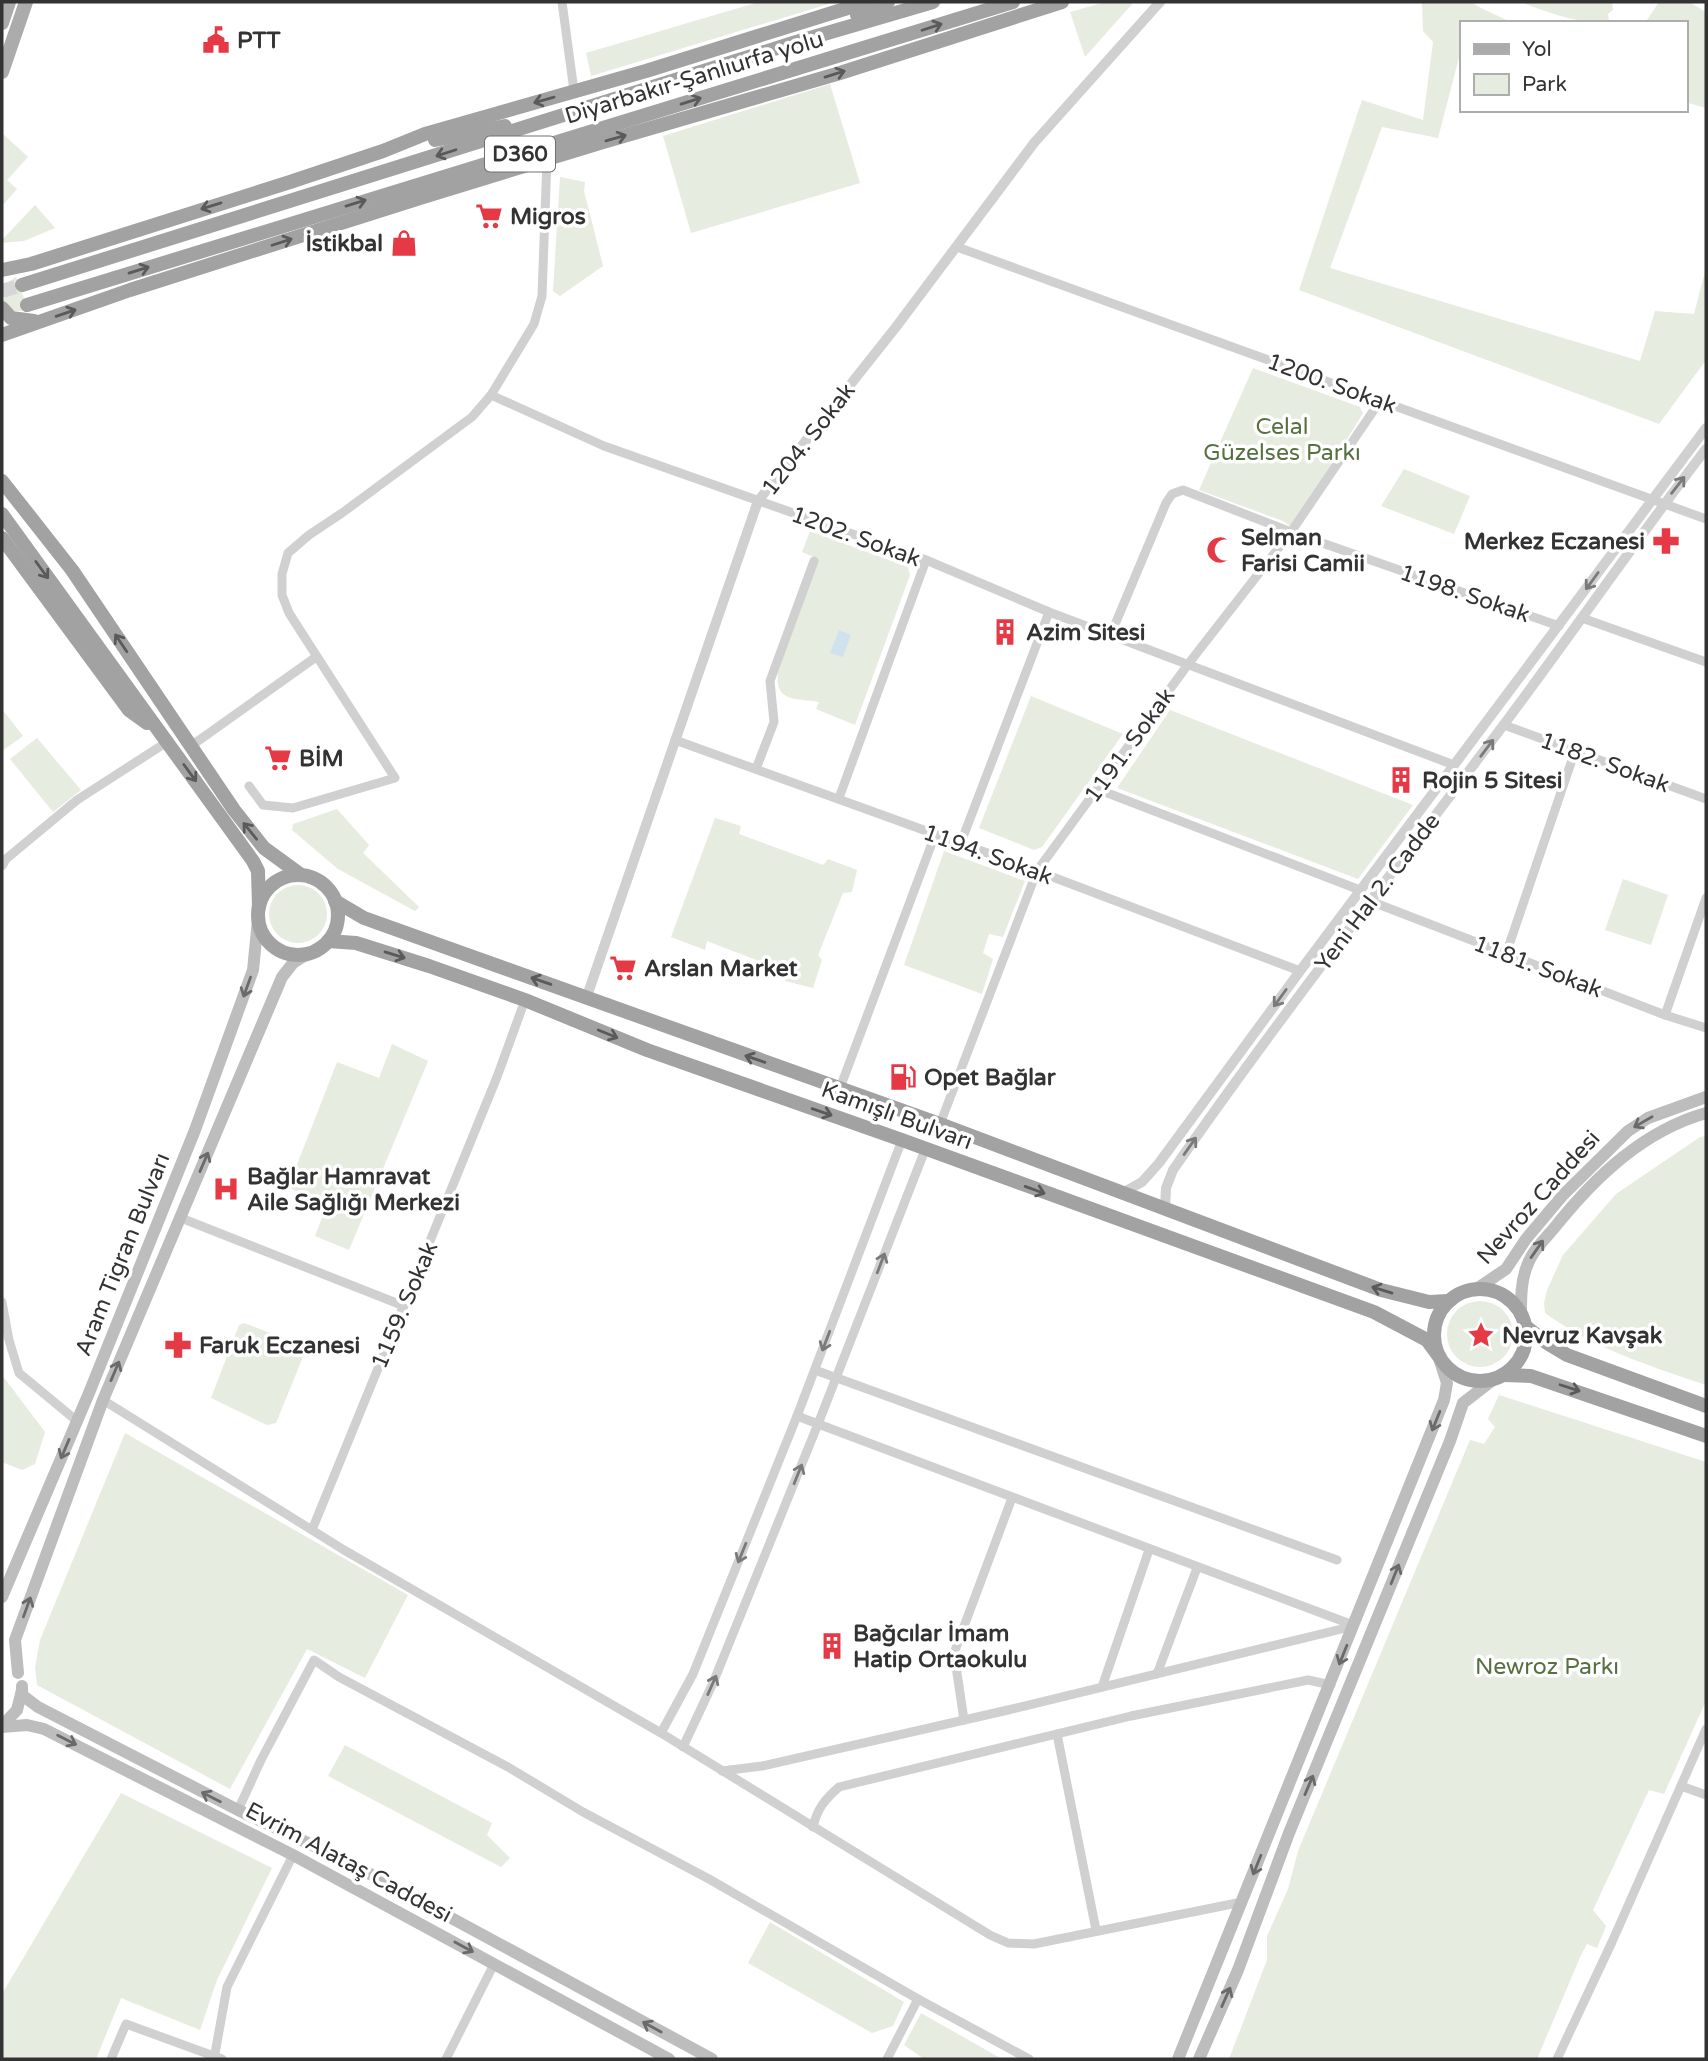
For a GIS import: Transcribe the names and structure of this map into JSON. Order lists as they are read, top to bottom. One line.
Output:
{"streets":{"highway":["Diyarbakır-Şanlıurfa yolu","D360","Kamışlı Bulvarı"],"main road":["Nevroz Caddesi","Aram Tigran Bulvarı","Evrim Alataş Caddesi"],"street":["1200. Sokak","1204. Sokak","1202. Sokak","1198. Sokak","1191. Sokak","1182. Sokak","1194. Sokak","Yeni Hal 2. Cadde","1181. Sokak","1159. Sokak"]},"crossings":[["1200. Sokak","1204. Sokak"],["1200. Sokak","1191. Sokak"],["1200. Sokak","Yeni Hal 2. Cadde"],["1204. Sokak","1202. Sokak"],["1204. Sokak","1194. Sokak"],["1204. Sokak","Kamışlı Bulvarı"],["1202. Sokak","1198. Sokak"],["1202. Sokak","1191. Sokak"],["1198. Sokak","1191. Sokak"],["1191. Sokak","1194. Sokak"],["1191. Sokak","Kamışlı Bulvarı"],["1182. Sokak","Yeni Hal 2. Cadde"],["Yeni Hal 2. Cadde","1181. Sokak"],["Yeni Hal 2. Cadde","Kamışlı Bulvarı"],["Kamışlı Bulvarı","Nevroz Caddesi"],["Kamışlı Bulvarı","Aram Tigran Bulvarı"],["Kamışlı Bulvarı","1159. Sokak"]],"parks":["Celal Güzelses Parkı","Newroz Parkı"],"places":{"public building":["PTT"],"supermarket":["Migros","BİM","Arslan Market"],"shop":["İstikbal"],"pharmacy":["Merkez Eczanesi","Faruk Eczanesi"],"mosque":["Selman Farisi Camii"],"building":["Azim Sitesi","Rojin 5 Sitesi","Bağcılar İmam Hatip Ortaokulu"],"fuel station":["Opet Bağlar"],"hospital":["Bağlar Hamravat Aile Sağlığı Merkezi"],"place":["Nevruz Kavşak"]},"legend":["Yol","Park"]}
